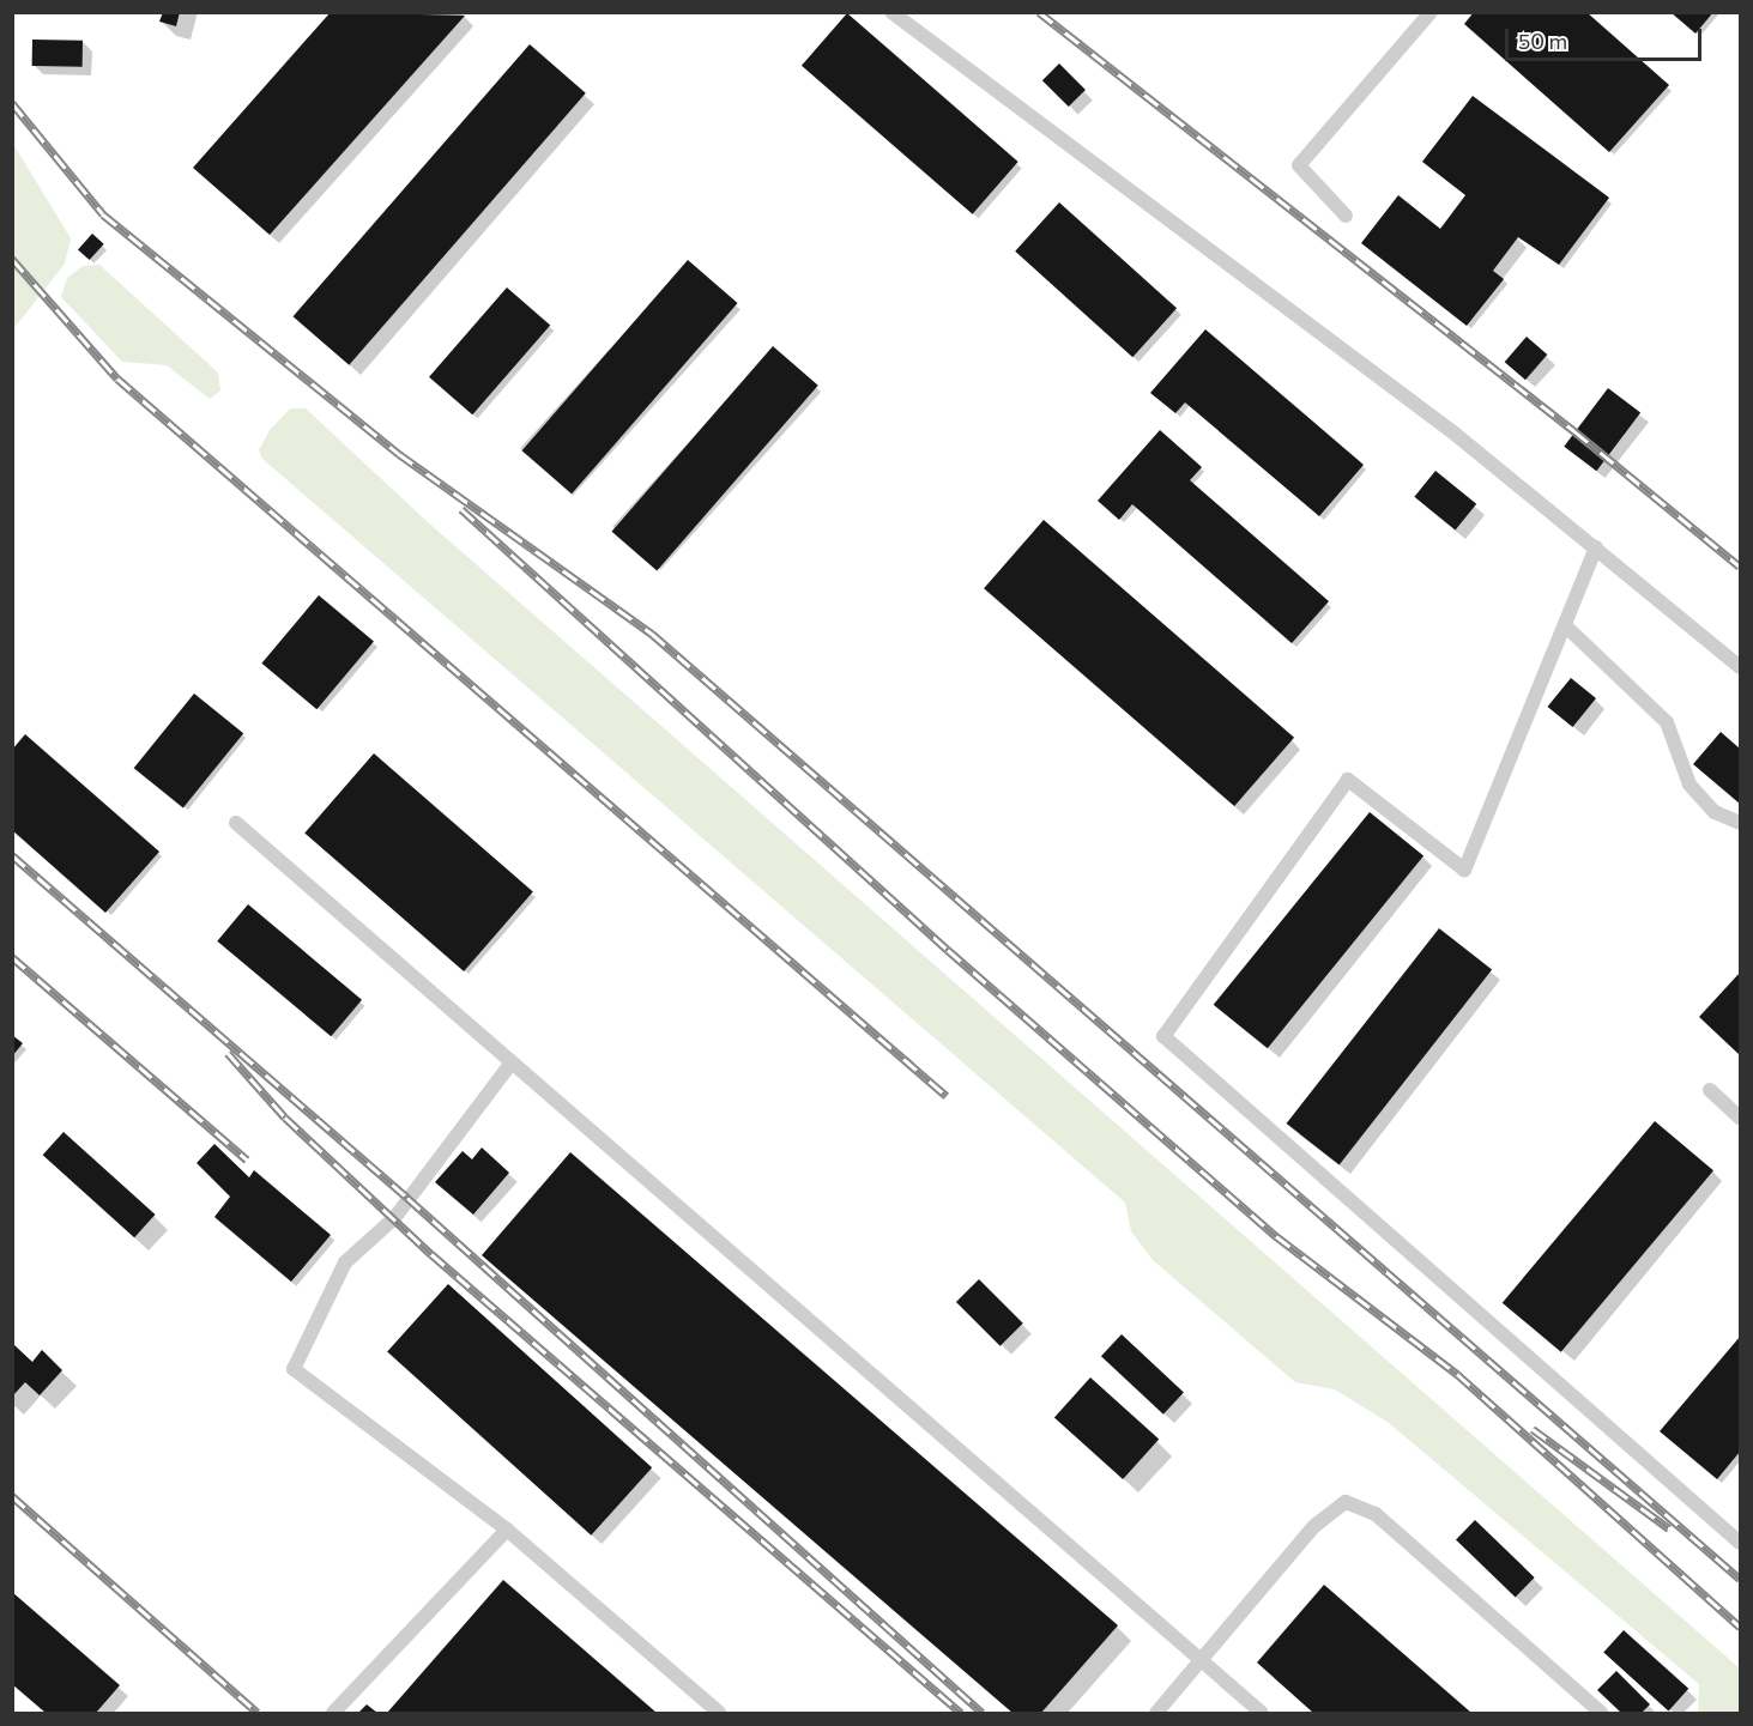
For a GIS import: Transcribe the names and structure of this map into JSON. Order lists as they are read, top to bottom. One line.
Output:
{"scale_bar":"50 m"}
